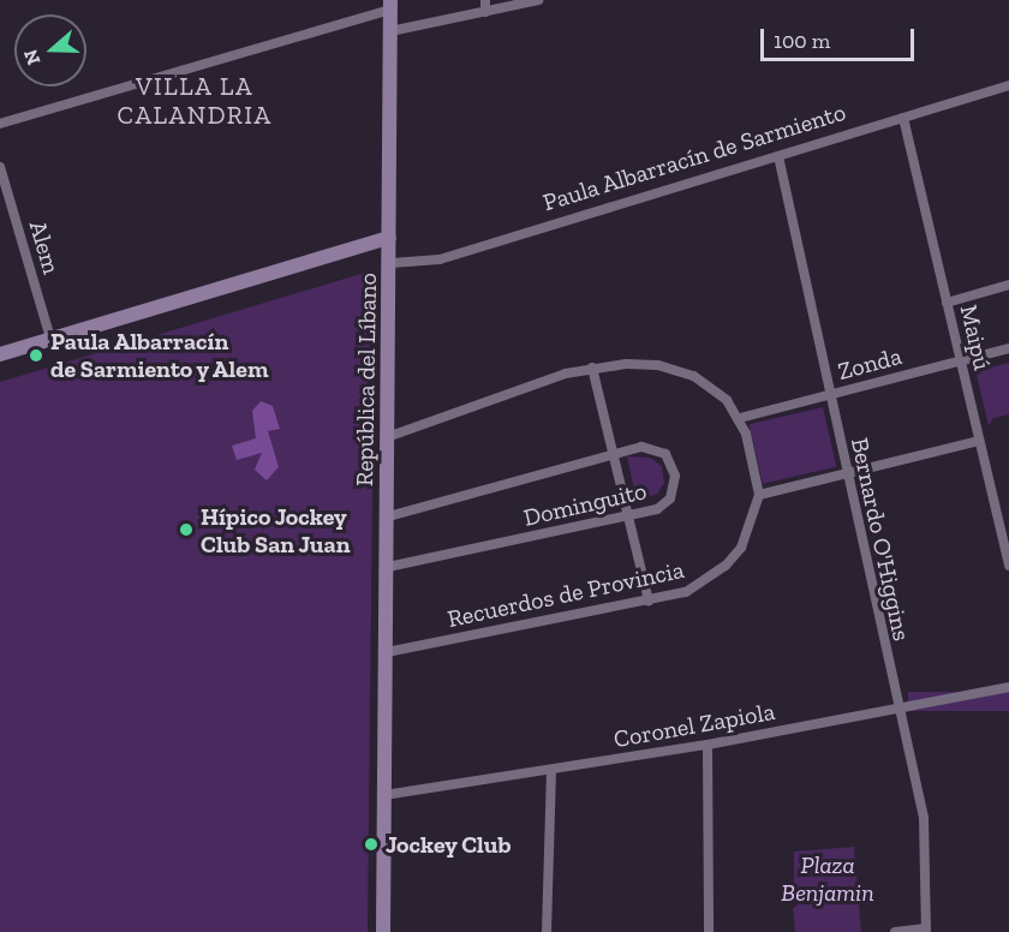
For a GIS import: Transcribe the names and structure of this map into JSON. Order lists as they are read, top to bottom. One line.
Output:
{"streets":{"main road":["República del Líbano"],"street":["Paula Albarracín de Sarmiento","Alem","Maipú","Zonda","Dominguito","Bernardo O'Higgins","Recuerdos de Provincia","Coronel Zapiola"]},"crossings":[["Paula Albarracín de Sarmiento","Maipú"],["Paula Albarracín de Sarmiento","República del Líbano"],["Paula Albarracín de Sarmiento","Bernardo O'Higgins"],["Maipú","Zonda"],["Zonda","Bernardo O'Higgins"],["República del Líbano","Dominguito"],["República del Líbano","Recuerdos de Provincia"],["República del Líbano","Coronel Zapiola"],["Bernardo O'Higgins","Coronel Zapiola"]],"districts":["VILLA LA CALANDRIA"],"parks":["Plaza Benjamin"],"places":["Paula Albarracín de Sarmiento y Alem","Hípico Jockey Club San Juan","Jockey Club"],"scale_bar":"100 m","north":"left"}
